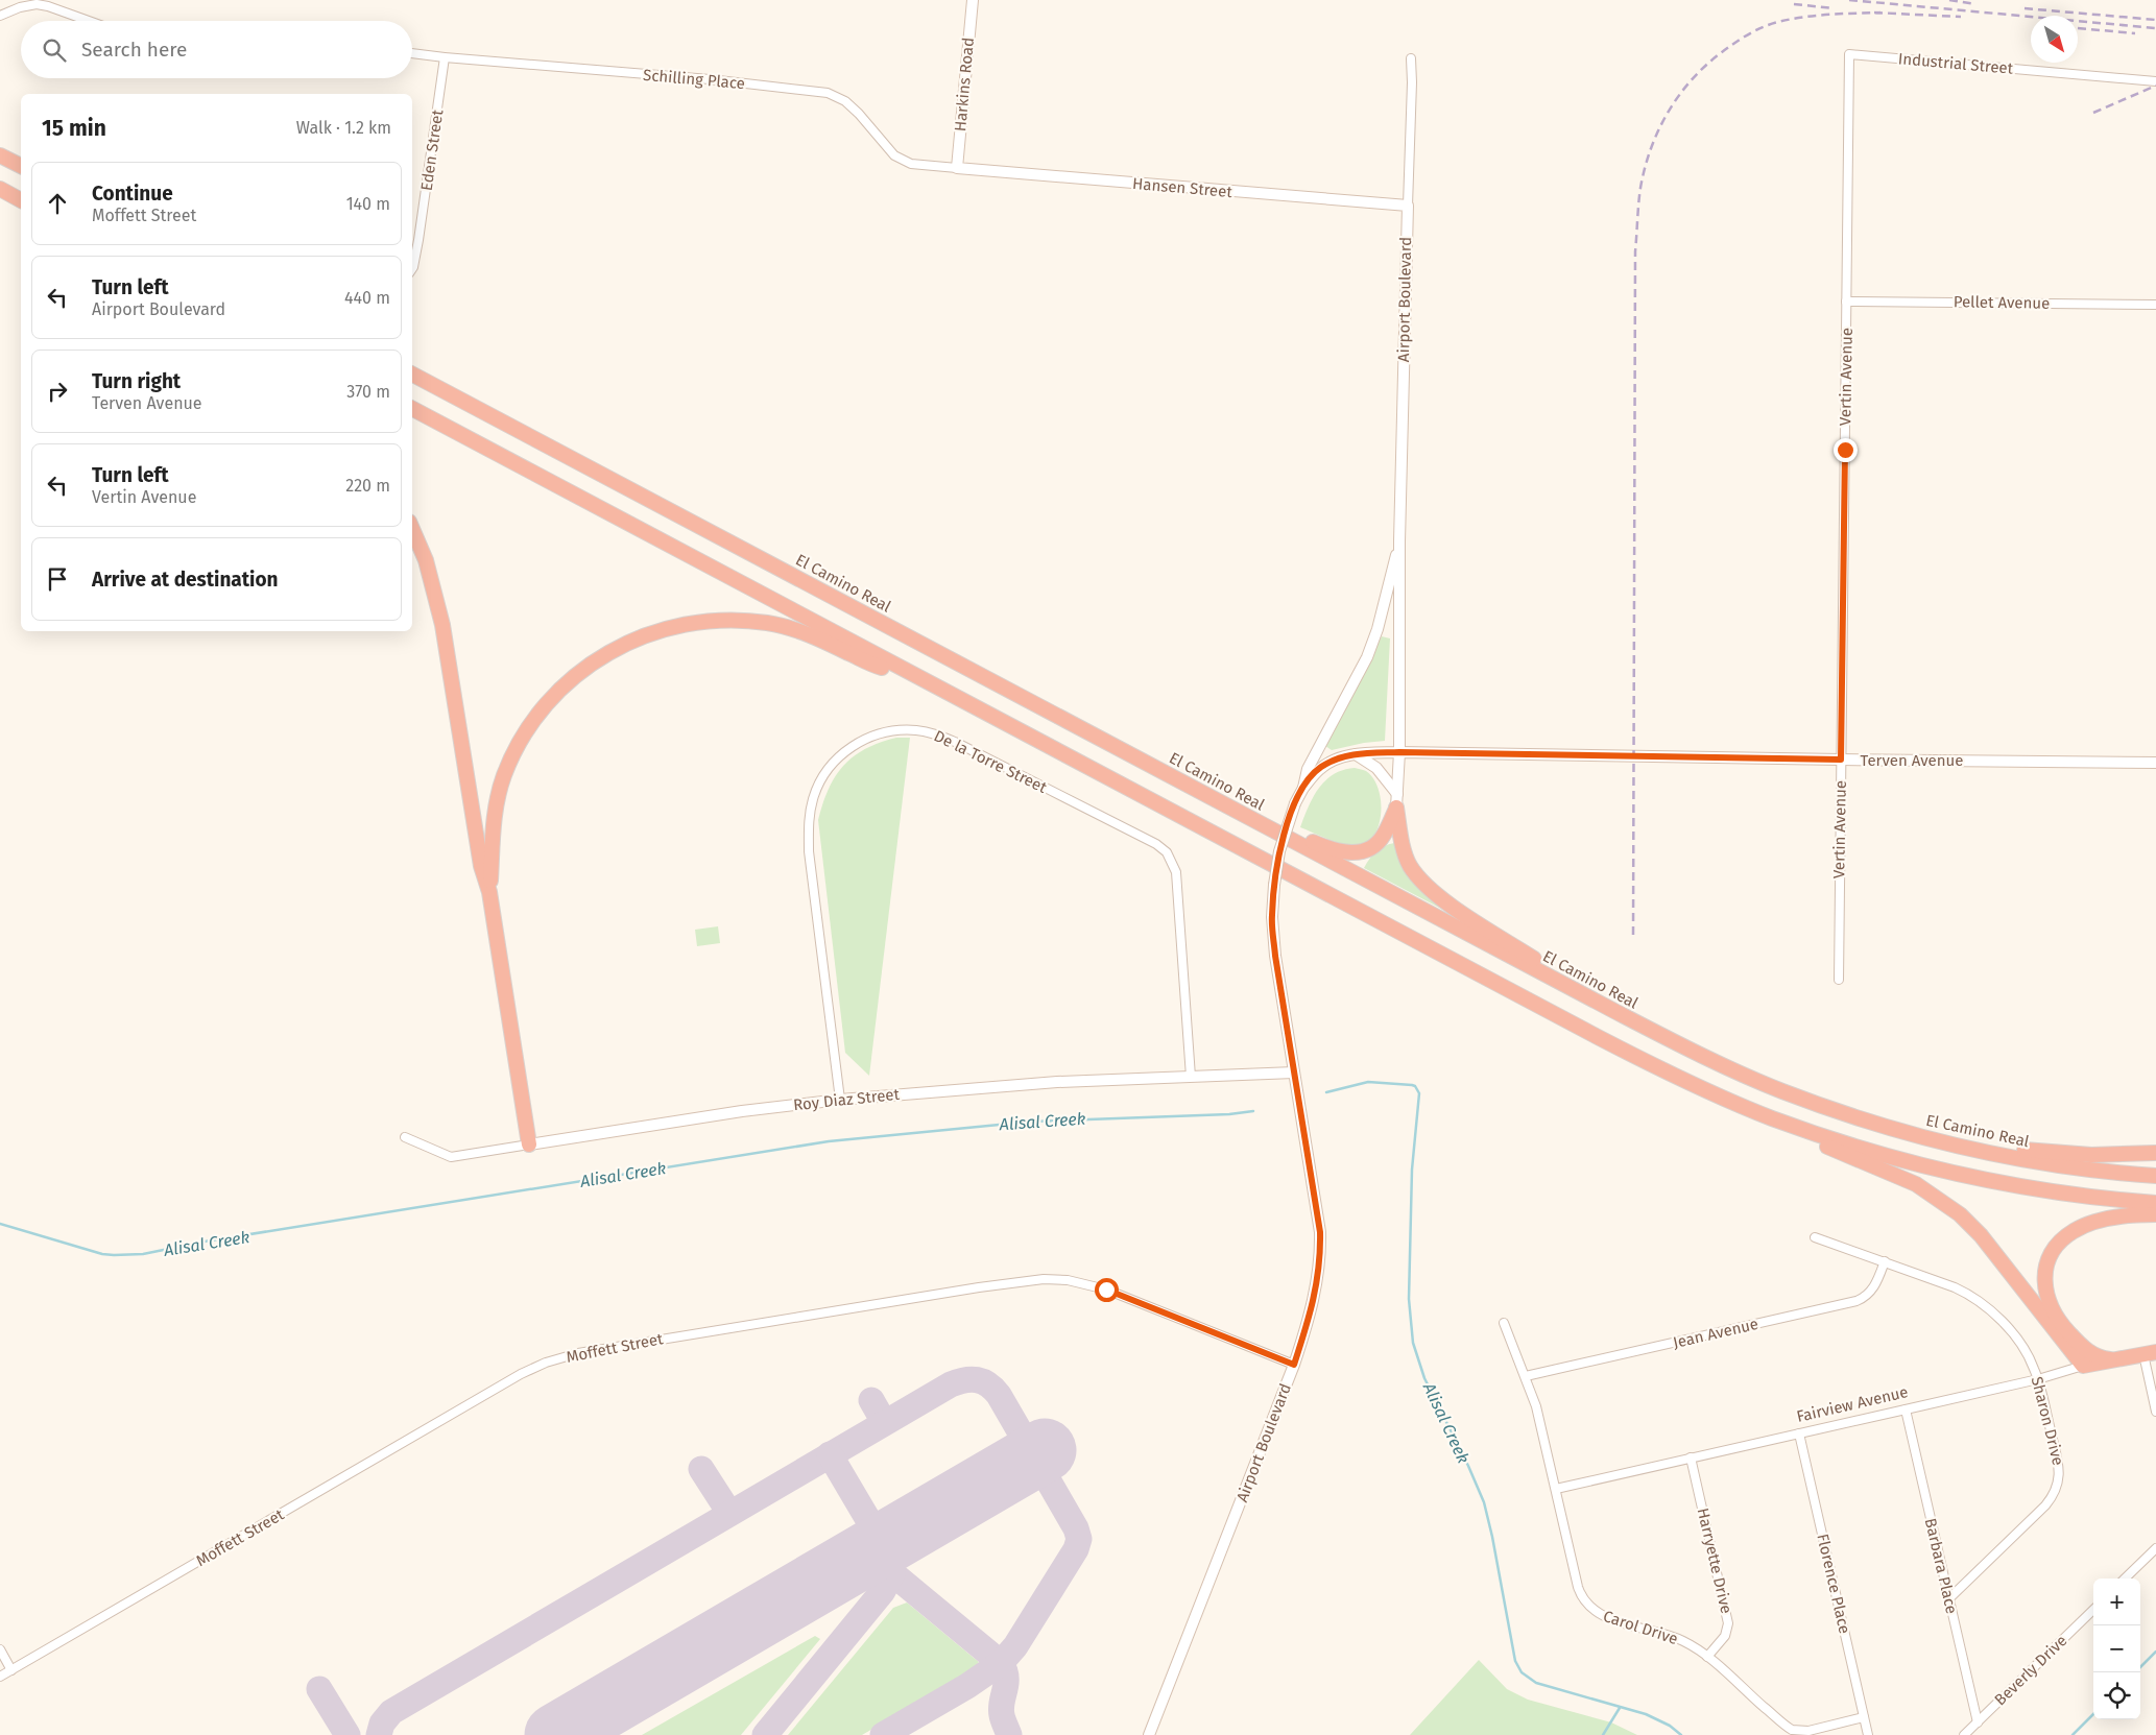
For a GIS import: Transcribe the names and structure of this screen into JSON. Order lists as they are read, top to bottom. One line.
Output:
{"streets":{"highway":["El Camino Real","Fairview Avenue"],"main road":["Harkins Road","Hansen Street","Airport Boulevard","Terven Avenue","Roy Diaz Street"],"street":["Industrial Street","Schilling Place","Eden Street","Pellet Avenue","Vertin Avenue","De la Torre Street","Jean Avenue","Moffett Street","Sharon Drive","Harryette Drive","Barbara Place","Florence Place","Carol Drive","Beverly Drive"]},"crossings":[["Industrial Street","Vertin Avenue"],["Schilling Place","Harkins Road"],["Schilling Place","Eden Street"],["Schilling Place","Hansen Street"],["Harkins Road","Hansen Street"],["Hansen Street","Airport Boulevard"],["Airport Boulevard","Terven Avenue"],["Airport Boulevard","Roy Diaz Street"],["Airport Boulevard","Moffett Street"],["Pellet Avenue","Vertin Avenue"],["Vertin Avenue","Terven Avenue"],["De la Torre Street","Roy Diaz Street"],["Jean Avenue","Sharon Drive"],["Jean Avenue","Carol Drive"],["Fairview Avenue","Sharon Drive"],["Fairview Avenue","Harryette Drive"],["Fairview Avenue","Barbara Place"],["Fairview Avenue","Florence Place"],["Fairview Avenue","Carol Drive"],["Sharon Drive","Barbara Place"],["Harryette Drive","Carol Drive"],["Barbara Place","Beverly Drive"],["Florence Place","Carol Drive"]],"water":["Alisal Creek"],"north":"bottom right","page":{"search":"Search here","heading":["15 min","Walk · 1.2 km"],"list":[["Continue","Moffett Street","140 m"],["Turn left","Airport Boulevard","440 m"],["Turn right","Terven Avenue","370 m"],["Turn left","Vertin Avenue","220 m"],"Arrive at destination"],"map_buttons":["+","−"]}}
